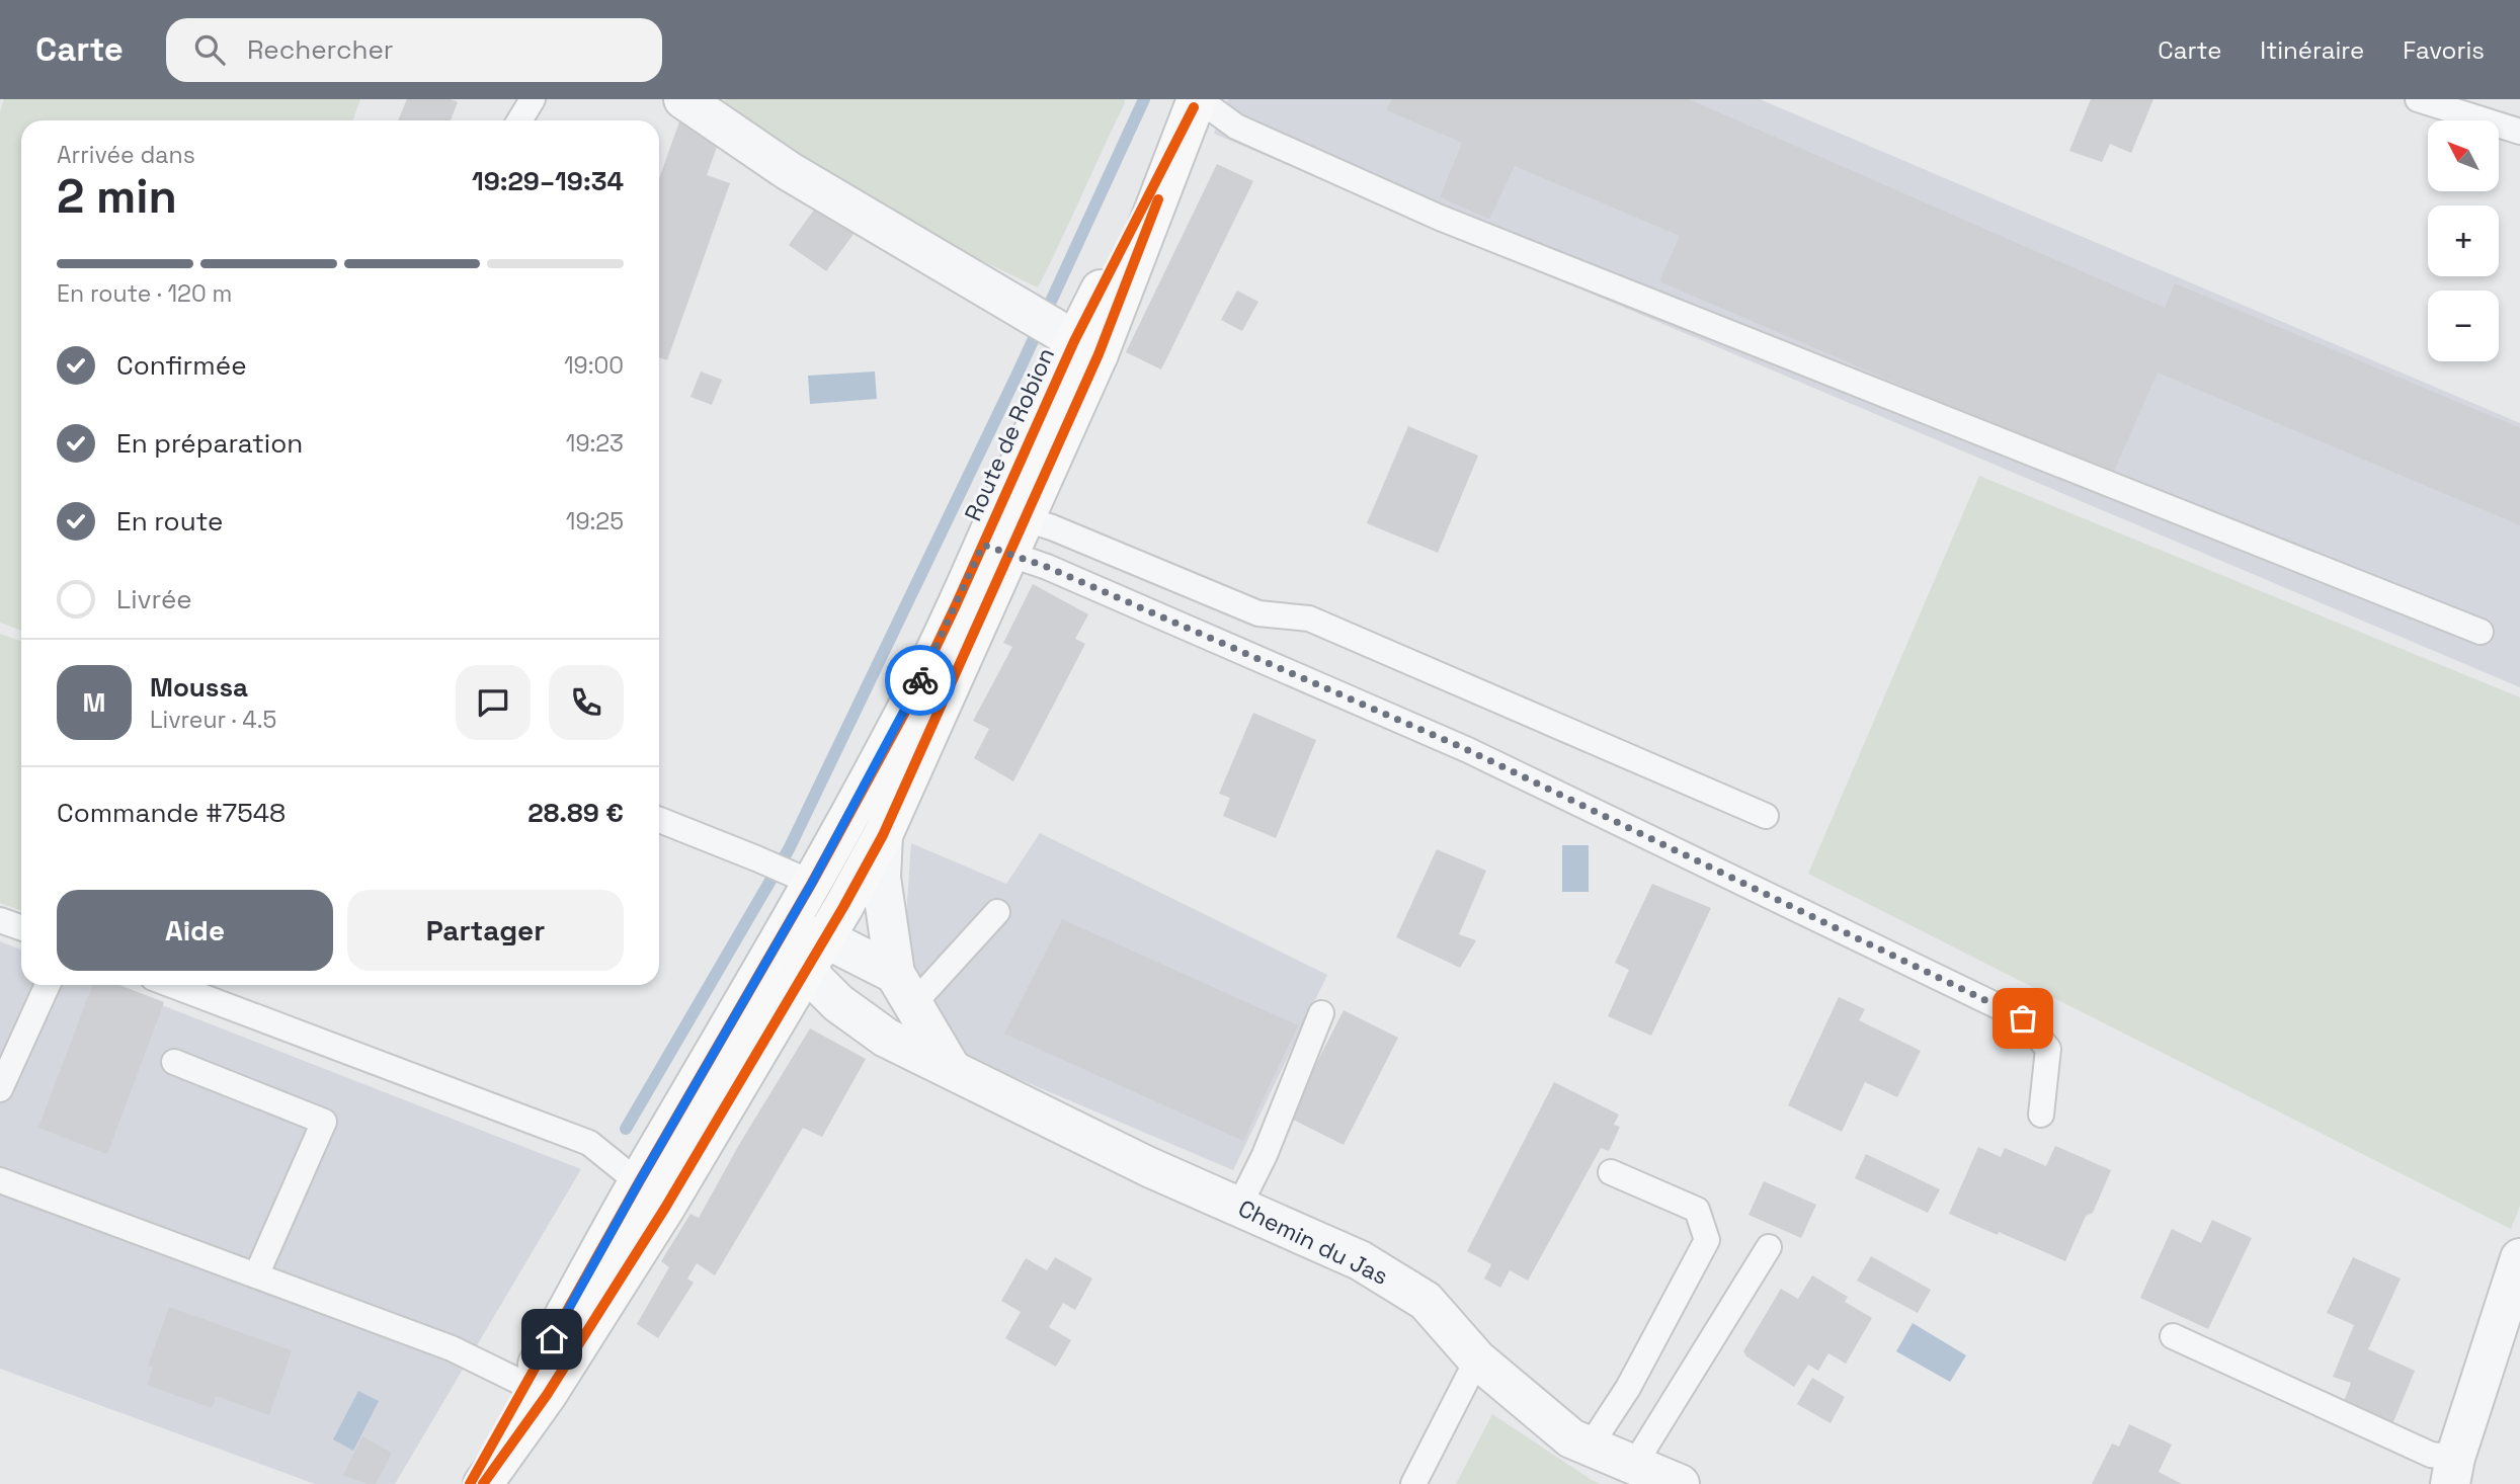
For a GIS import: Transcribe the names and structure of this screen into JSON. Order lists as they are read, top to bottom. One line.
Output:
{"streets":{"main road":["Route de Robion"],"street":["Chemin du Jas"]},"crossings":[["Route de Robion","Chemin du Jas"]],"north":"top left","page":{"header":"Carte","search":"Rechercher","nav":["Carte","Itinéraire","Favoris"],"map_buttons":["+","−"],"heading":["2 min","Arrivée dans","19:29–19:34"],"panel":["Moussa","Livreur · 4.5","Commande #7548","28.89 €"],"bar":"En route · 120 m","list":[["Confirmée","19:00"],["En préparation","19:23"],["En route","19:25"],"Livrée"],"round":"M","buttons":["Aide","Partager"]}}
